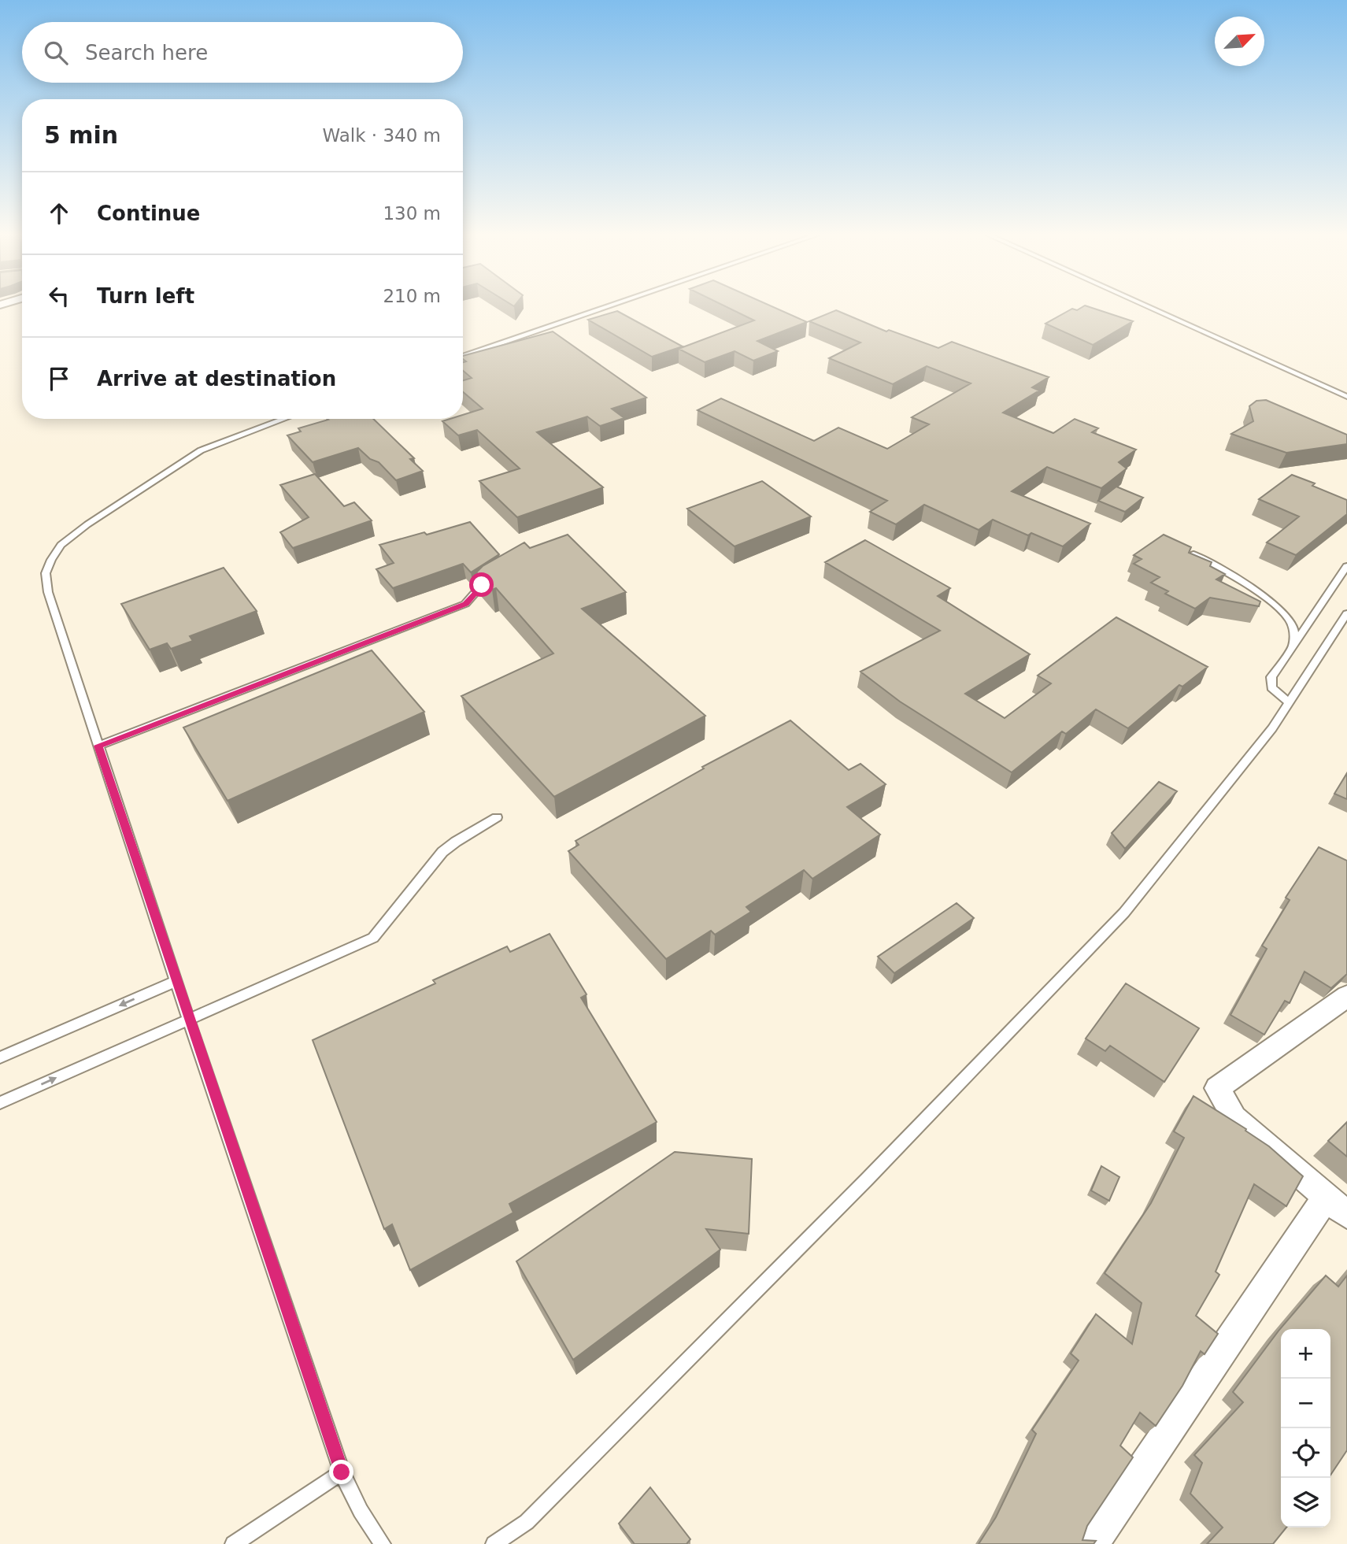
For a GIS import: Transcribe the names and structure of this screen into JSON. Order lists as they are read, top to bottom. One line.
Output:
{"north":"top right","page":{"search":"Search here","heading":["5 min","Walk · 340 m"],"list":[["Continue","130 m"],["Turn left","210 m"],"Arrive at destination"],"map_buttons":["+","−"]}}
